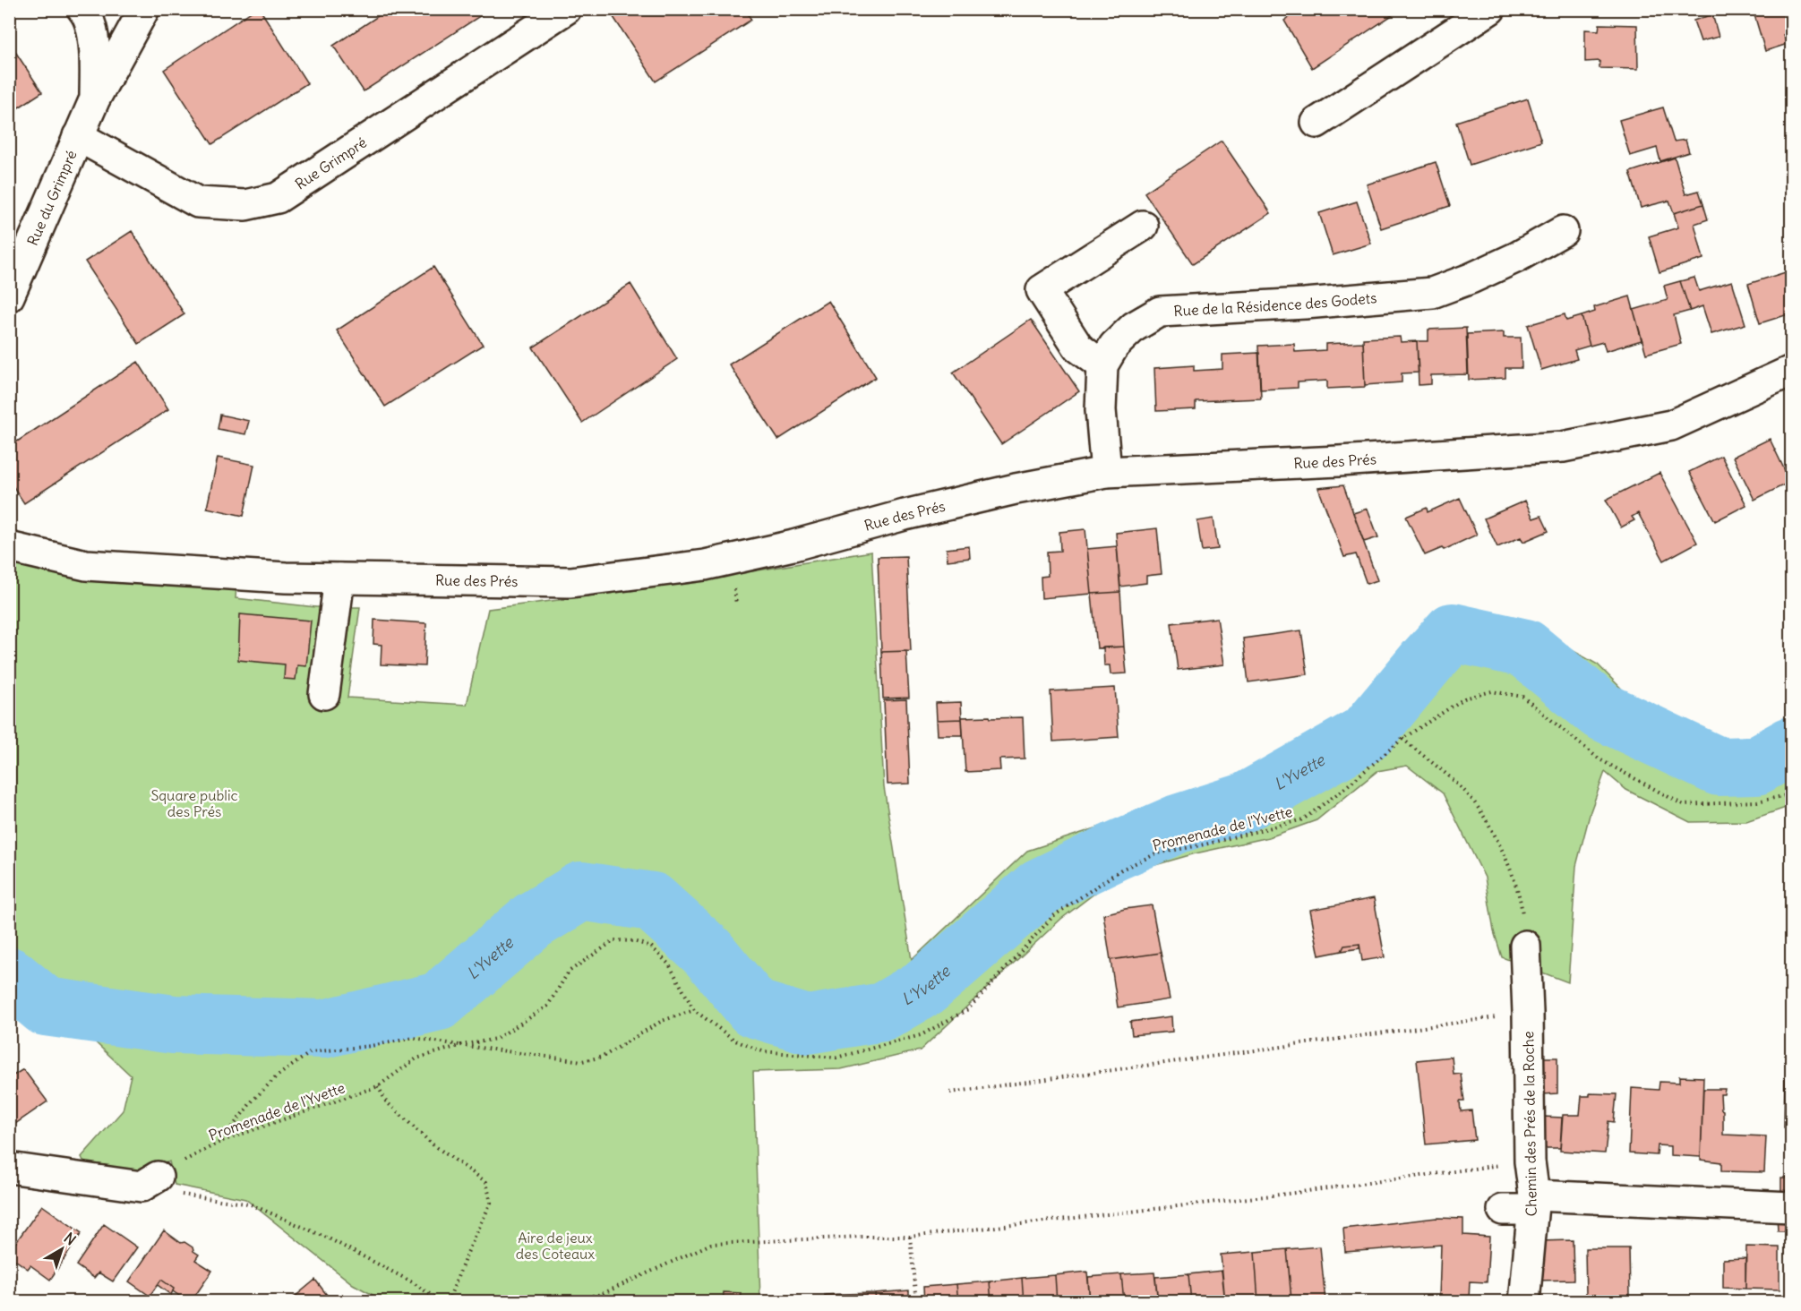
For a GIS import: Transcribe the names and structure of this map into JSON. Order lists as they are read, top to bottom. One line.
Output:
{"streets":{"street":["Rue Grimpré","Rue du Grimpré","Rue de la Résidence des Godets","Rue des Prés","Chemin des Prés de la Roche"],"path":["Promenade de l'Yvette"]},"crossings":[["Rue Grimpré","Rue du Grimpré"]],"water":["L'Yvette"],"parks":["Square public des Prés","Aire de jeux des Coteaux"],"north":"top right"}
